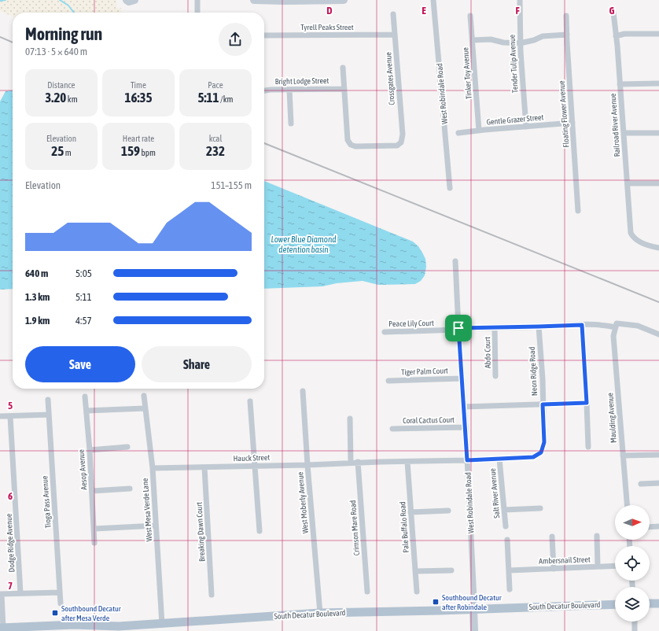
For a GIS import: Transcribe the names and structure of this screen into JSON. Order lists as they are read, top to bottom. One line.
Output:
{"streets":{"main road":["South Decatur Boulevard"],"street":["Tyrell Peaks Street","Tender Tulip Avenue","Tinker Toy Avenue","Crossgates Avenue","Bright Lodge Street","West Robindale Road","Floating Flower Avenue","Gentle Grazer Street","Railroad River Avenue","Peace Lily Court","Abdo Court","Tiger Palm Court","Neon Ridge Road","Maulding Avenue","Coral Cactus Court","Hauck Street","Aesop Avenue","Salt River Avenue","Tioga Pass Avenue","West Moberly Avenue","West Mesa Verde Lane","Pale Buffalo Road","Crimson Mare Road","Breaking Dawn Court","Dodge Ridge Avenue","Ambersnail Street"]},"crossings":[["Tyrell Peaks Street","Crossgates Avenue"],["Tender Tulip Avenue","Gentle Grazer Street"],["Tinker Toy Avenue","Gentle Grazer Street"],["Crossgates Avenue","Bright Lodge Street"],["West Robindale Road","Peace Lily Court"],["West Robindale Road","Tiger Palm Court"],["West Robindale Road","Coral Cactus Court"],["West Robindale Road","Hauck Street"],["West Robindale Road","South Decatur Boulevard"],["Floating Flower Avenue","Gentle Grazer Street"],["Peace Lily Court","Abdo Court"],["Peace Lily Court","Neon Ridge Road"],["Peace Lily Court","Maulding Avenue"],["Neon Ridge Road","Hauck Street"],["Hauck Street","Salt River Avenue"],["Hauck Street","West Moberly Avenue"],["Hauck Street","West Mesa Verde Lane"],["Hauck Street","Pale Buffalo Road"],["Hauck Street","Crimson Mare Road"],["Hauck Street","Breaking Dawn Court"],["West Moberly Avenue","South Decatur Boulevard"],["West Mesa Verde Lane","South Decatur Boulevard"]],"water":["Lower Blue Diamond detention basin"],"places":{"transit":["Southbound Decatur after Robindale","Southbound Decatur after Mesa Verde"]},"north":"right","page":{"heading":["Morning run","07:13 · 5 × 640 m"],"stats":[["Distance","3.20 km"],["Time","16:35"],["Pace","5:11 /km"],["Elevation","25 m"],["Heart rate","159 bpm"],["kcal","232"]],"chart":["Elevation","151–155 m"],"list":[{"name":"640 m","note":"5:05"},{"name":"1.3 km","note":"5:11"},{"name":"1.9 km","note":"4:57"}],"buttons":["Save","Share"]},"grid":{"columns":["D","E","F","G"],"rows":["5","6","7"]}}
